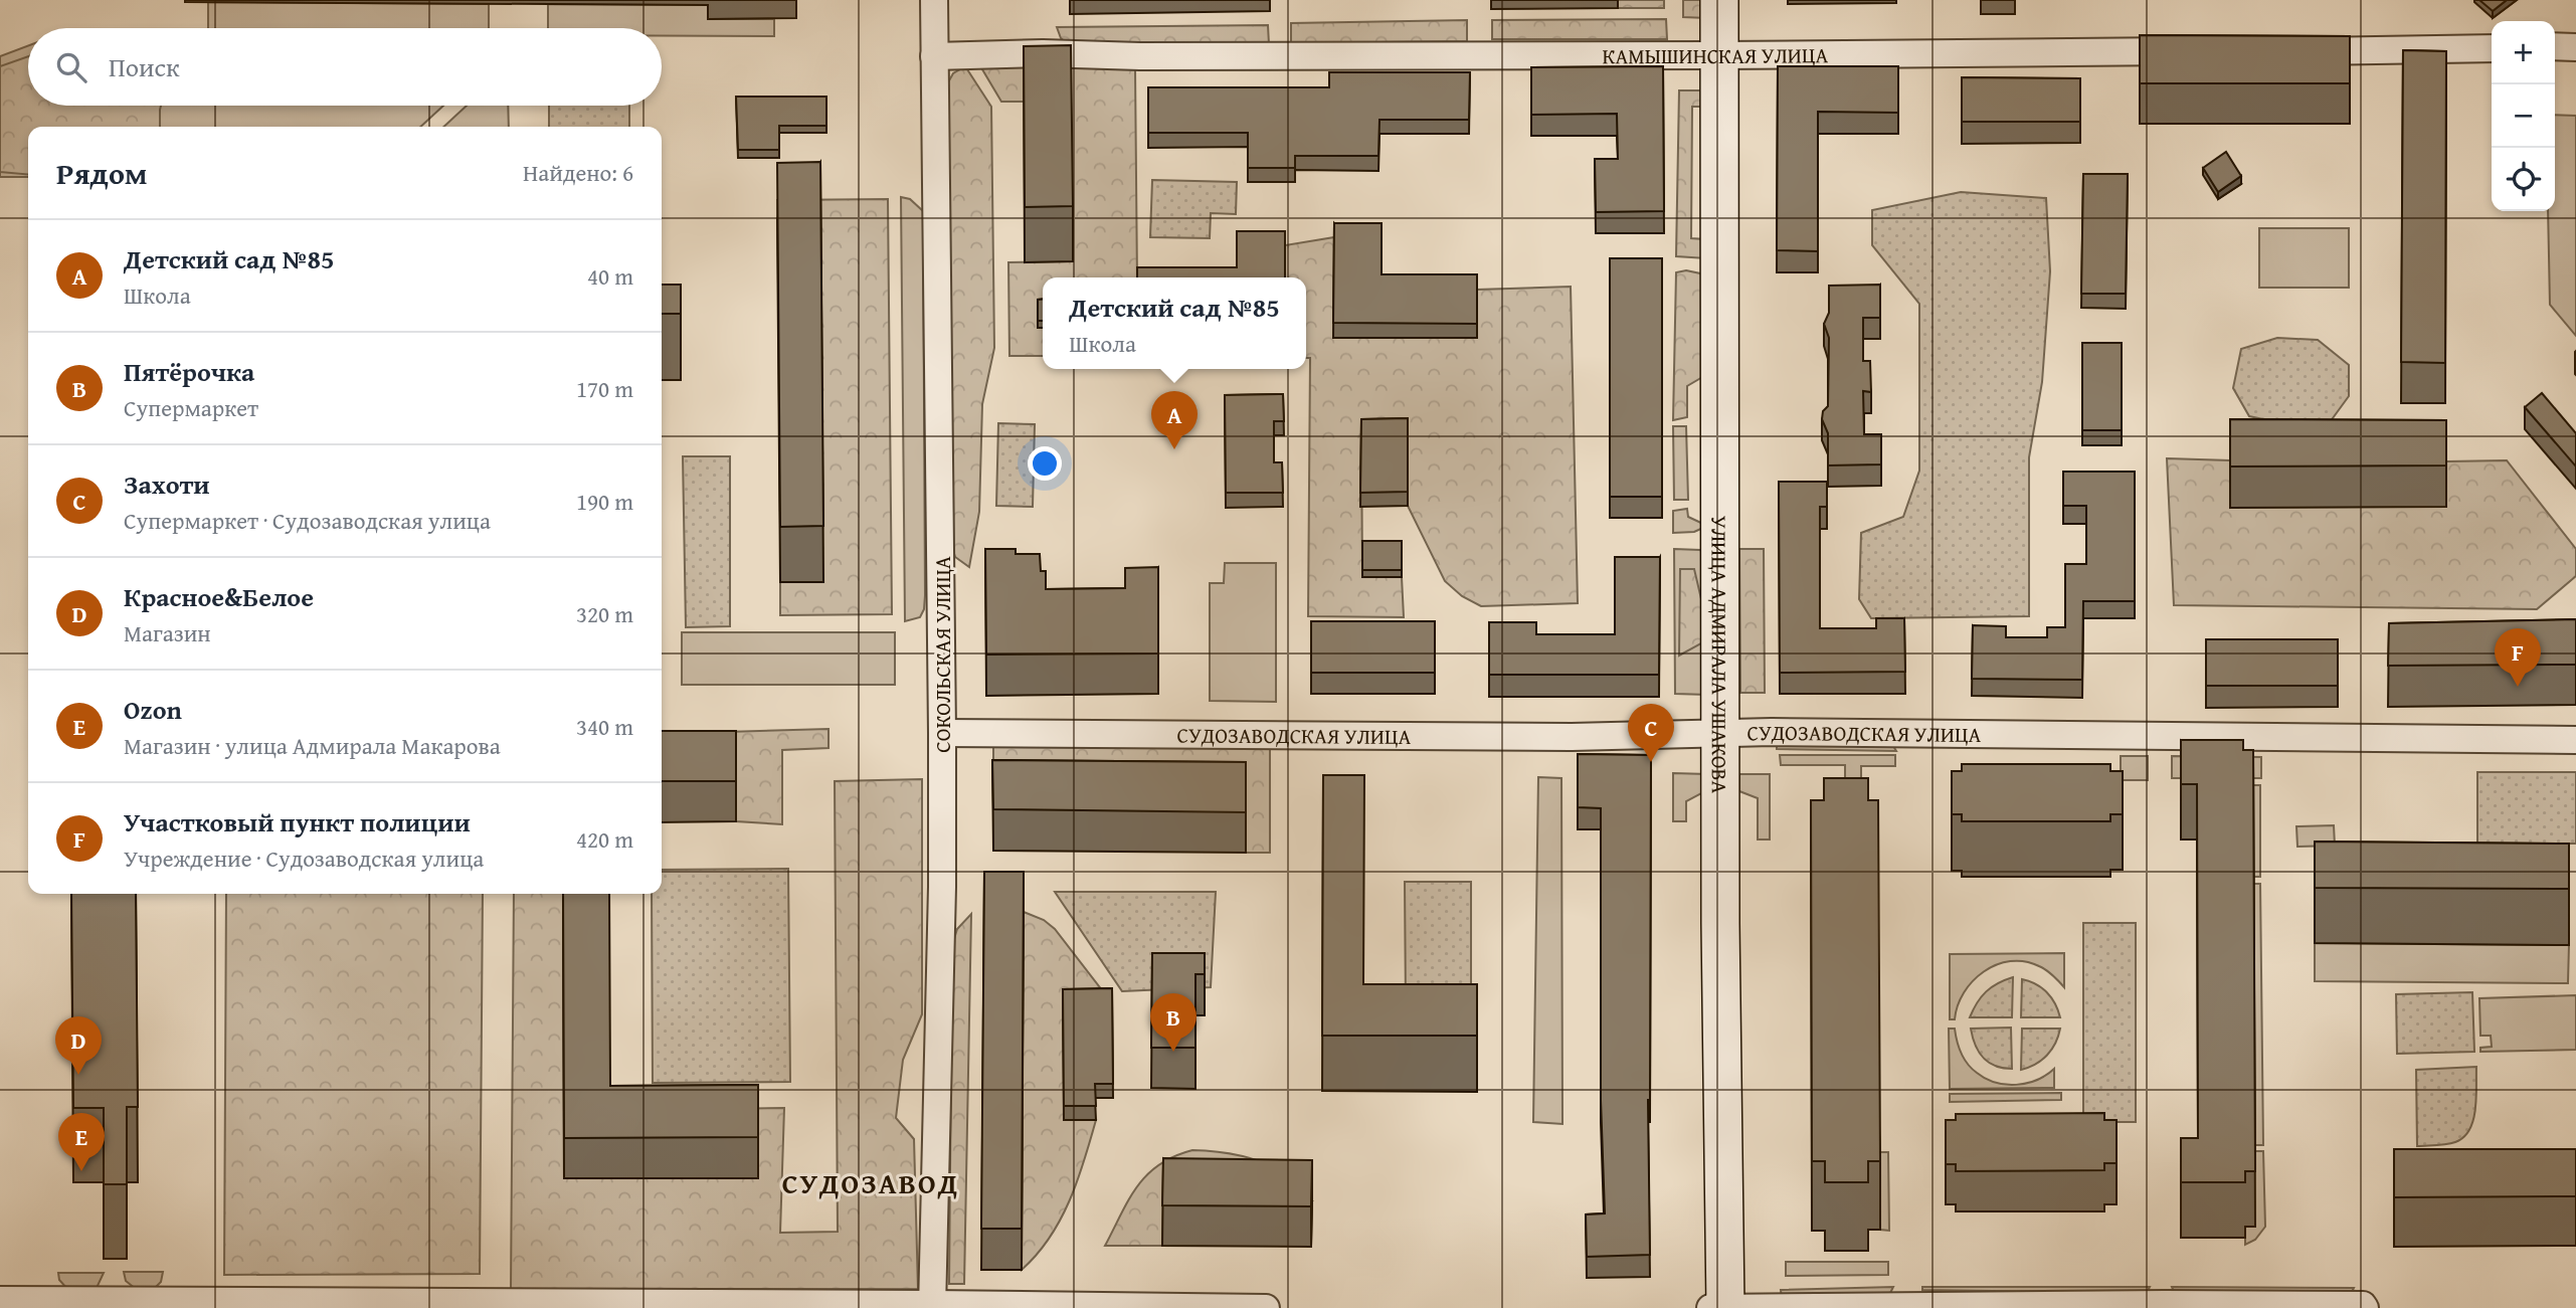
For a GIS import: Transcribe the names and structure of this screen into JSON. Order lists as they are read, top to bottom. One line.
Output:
{"streets":{"street":["КАМЫШИНСКАЯ УЛИЦА","СОКОЛЬСКАЯ УЛИЦА","УЛИЦА АДМИРАЛА УШАКОВА","СУДОЗАВОДСКАЯ УЛИЦА"]},"crossings":[["КАМЫШИНСКАЯ УЛИЦА","СОКОЛЬСКАЯ УЛИЦА"],["КАМЫШИНСКАЯ УЛИЦА","УЛИЦА АДМИРАЛА УШАКОВА"],["СОКОЛЬСКАЯ УЛИЦА","СУДОЗАВОДСКАЯ УЛИЦА"],["УЛИЦА АДМИРАЛА УШАКОВА","СУДОЗАВОДСКАЯ УЛИЦА"]],"districts":["СУДОЗАВОД"],"page":{"map_buttons":["+","−"],"search":"Поиск","heading":["Рядом","Найдено: 6"],"list":[{"mark":"A","name":"Детский сад №85","note":"Школа","value":"40 m"},{"mark":"B","name":"Пятёрочка","note":"Супермаркет","value":"170 m"},{"mark":"C","name":"Захоти","note":"Супермаркет · Судозаводская улица","value":"190 m"},{"mark":"D","name":"Красное&Белое","note":"Магазин","value":"320 m"},{"mark":"E","name":"Ozon","note":"Магазин · улица Адмирала Макарова","value":"340 m"},{"mark":"F","name":"Участковый пункт полиции","note":"Учреждение · Судозаводская улица","value":"420 m"}],"popup":["Детский сад №85","Школа"],"pins":["A","F","C","B","D","E"]}}
